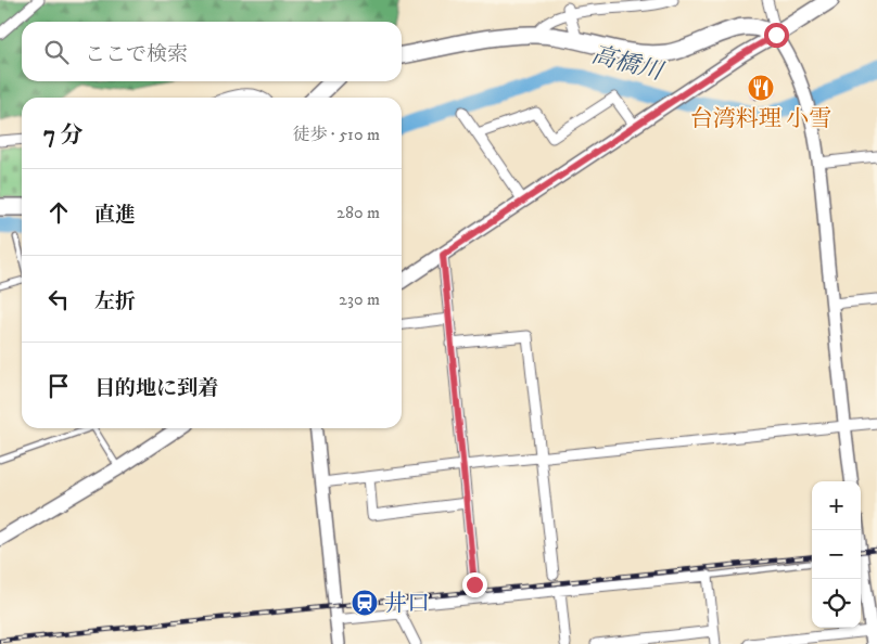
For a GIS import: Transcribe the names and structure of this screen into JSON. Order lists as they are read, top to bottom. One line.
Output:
{"water":["高橋川"],"places":{"restaurant":["台湾料理 小雪"],"station":["井口"]},"page":{"search":"ここで検索","heading":["7 分","徒歩 · 510 m"],"list":[["直進","280 m"],["左折","230 m"],"目的地に到着"],"map_buttons":["+","−"]}}
